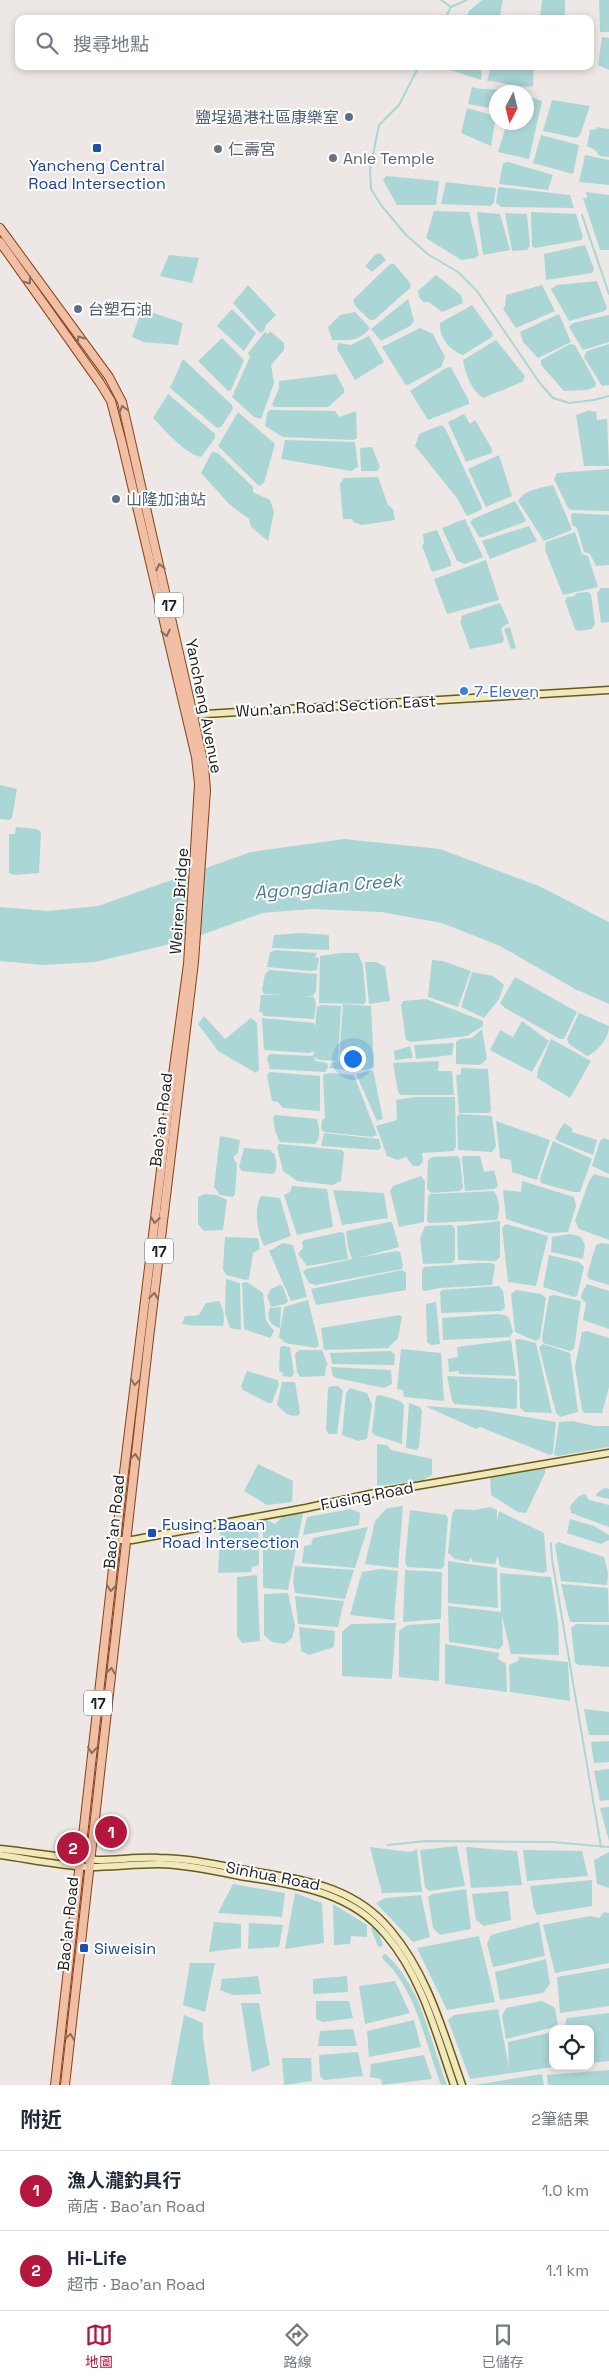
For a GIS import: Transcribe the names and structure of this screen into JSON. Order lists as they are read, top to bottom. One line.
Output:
{"streets":{"main road":["17","Yancheng Avenue","Weiren Bridge","Bao'an Road"],"street":["Wun'an Road Section East","Fusing Road","Sinhua Road"]},"crossings":[["Yancheng Avenue","Wun'an Road Section East"],["Yancheng Avenue","Weiren Bridge"],["Weiren Bridge","Bao'an Road"],["Bao'an Road","Fusing Road"],["Bao'an Road","Sinhua Road"]],"water":["Agongdian Creek"],"places":{"other":["鹽埕過港社區康樂室","仁壽宮","Anle Temple","台塑石油","山隆加油站","7-Eleven"],"transit":["Yancheng Central Road Intersection","Fusing Baoan Road Intersection","Siweisin"]},"north":"bottom","page":{"search":"搜尋地點","pins":["1","2"],"heading":["附近","2筆結果"],"list":[{"mark":"1","name":"漁人瀧釣具行","note":"商店 · Bao'an Road","value":"1.0 km"},{"mark":"2","name":"Hi-Life","note":"超市 · Bao'an Road","value":"1.1 km"}],"nav":["地圖","路線","已儲存"]}}
